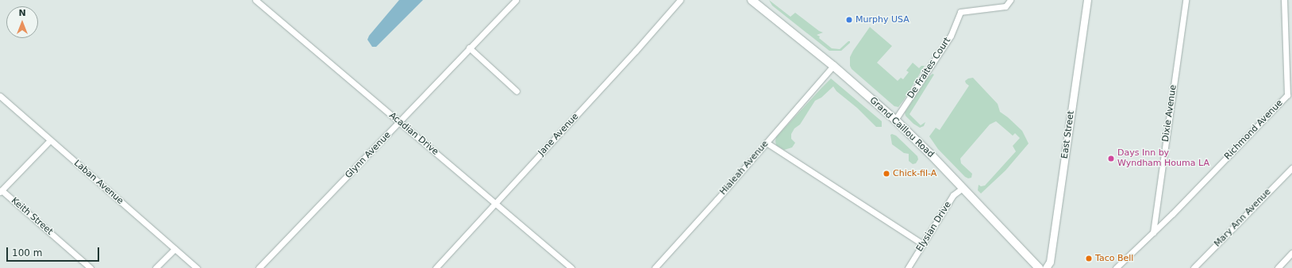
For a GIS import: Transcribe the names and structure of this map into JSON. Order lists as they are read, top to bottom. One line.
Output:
{"streets":{"main road":["Grand Caillou Road"],"street":["De Fraites Court","Dixie Avenue","Richmond Avenue","Acadian Drive","Jane Avenue","East Street","Glynn Avenue","Hialeah Avenue","Laban Avenue","Keith Street","Mary Ann Avenue","Elysian Drive"]},"crossings":[["De Fraites Court","Grand Caillou Road"],["Dixie Avenue","Richmond Avenue"],["Grand Caillou Road","Hialeah Avenue"],["Grand Caillou Road","Elysian Drive"],["Acadian Drive","Jane Avenue"],["Acadian Drive","Glynn Avenue"]],"places":["Murphy USA","Days Inn by Wyndham Houma LA","Chick-fil-A","Taco Bell"],"scale_bar":"100 m","north":"top"}
